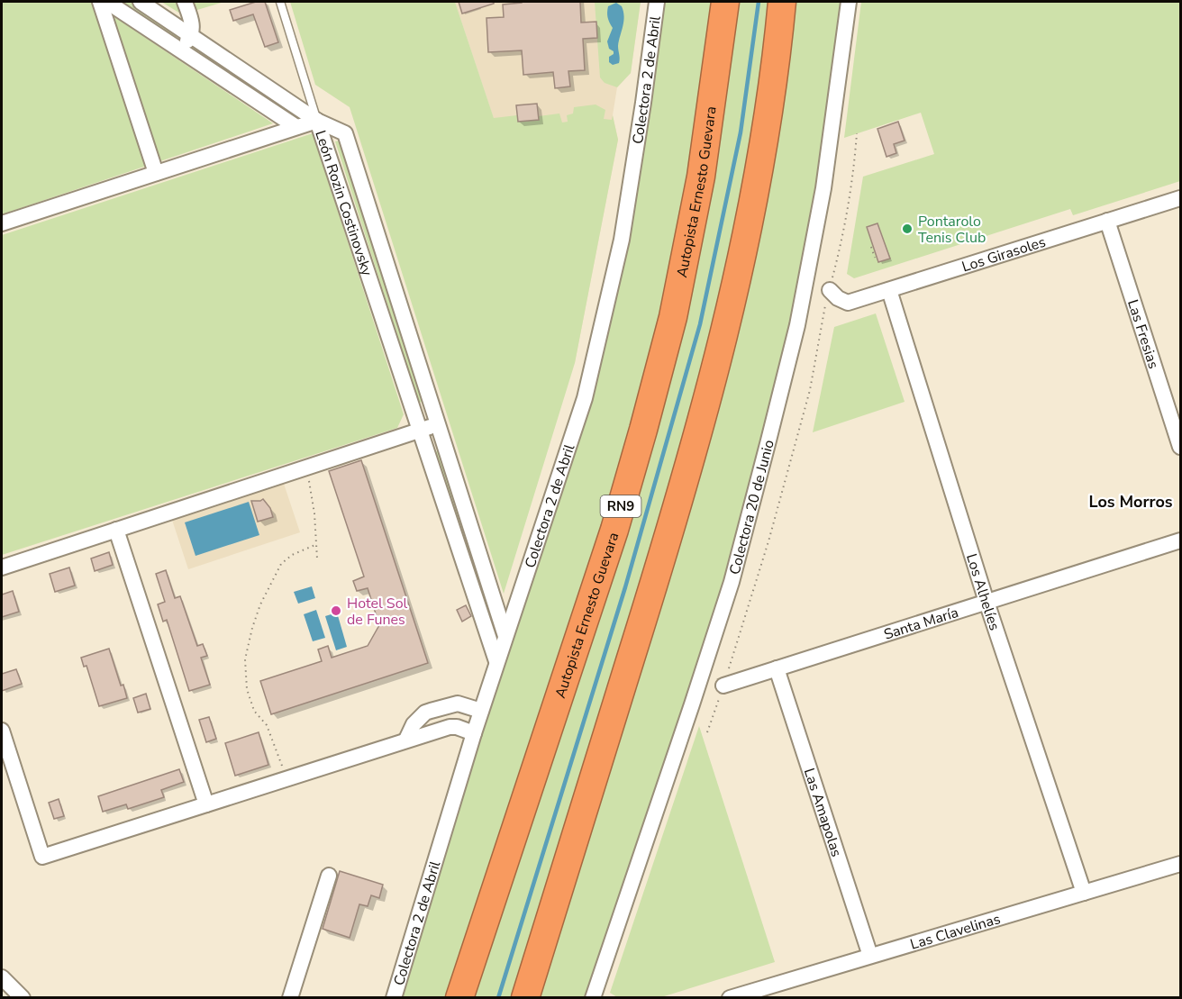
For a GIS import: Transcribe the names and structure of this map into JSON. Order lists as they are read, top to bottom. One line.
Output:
{"streets":{"highway":["Autopista Ernesto Guevara","RN9"],"street":["Colectora 2 de Abril","León Rozin Costinovsky","Los Girasoles","Las Fresias","Colectora 20 de Junio","Los Alhelíes","Santa María","Las Amapolas","Las Clavelinas"]},"crossings":[["Colectora 2 de Abril","León Rozin Costinovsky"],["Los Girasoles","Las Fresias"],["Los Girasoles","Los Alhelíes"],["Los Alhelíes","Santa María"],["Los Alhelíes","Las Clavelinas"],["Santa María","Las Amapolas"],["Las Amapolas","Las Clavelinas"]],"districts":["Los Morros"],"places":["Pontarolo Tenis Club","Hotel Sol de Funes"]}
